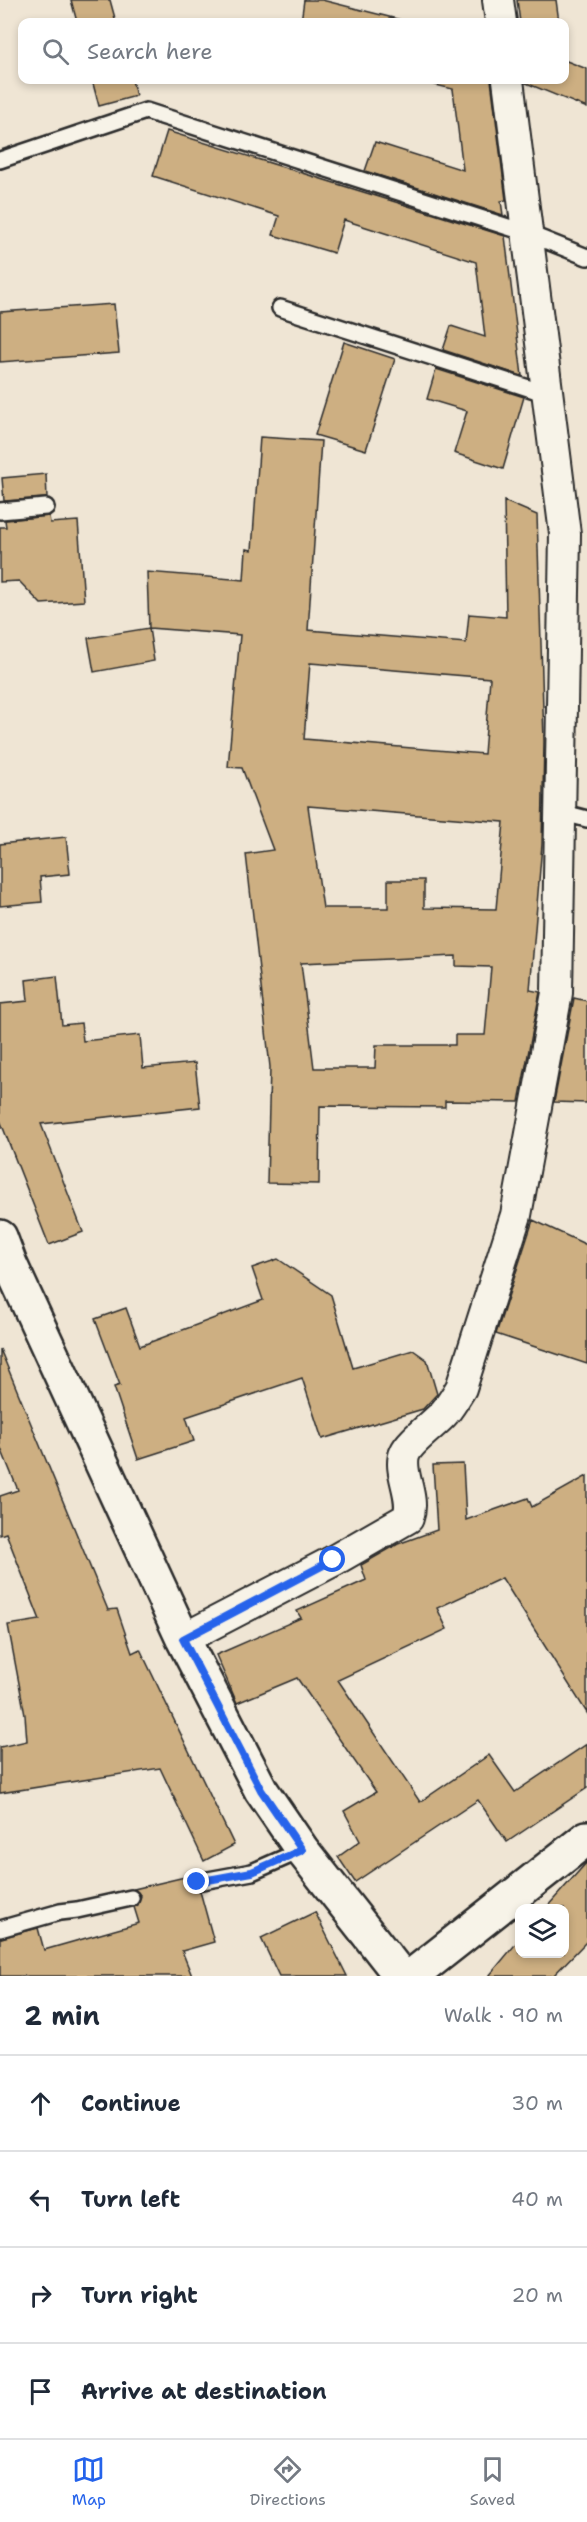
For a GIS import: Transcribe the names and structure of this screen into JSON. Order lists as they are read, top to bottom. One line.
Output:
{"page":{"search":"Search here","heading":["2 min","Walk · 90 m"],"list":[["Continue","30 m"],["Turn left","40 m"],["Turn right","20 m"],"Arrive at destination"],"nav":["Map","Directions","Saved"]}}
